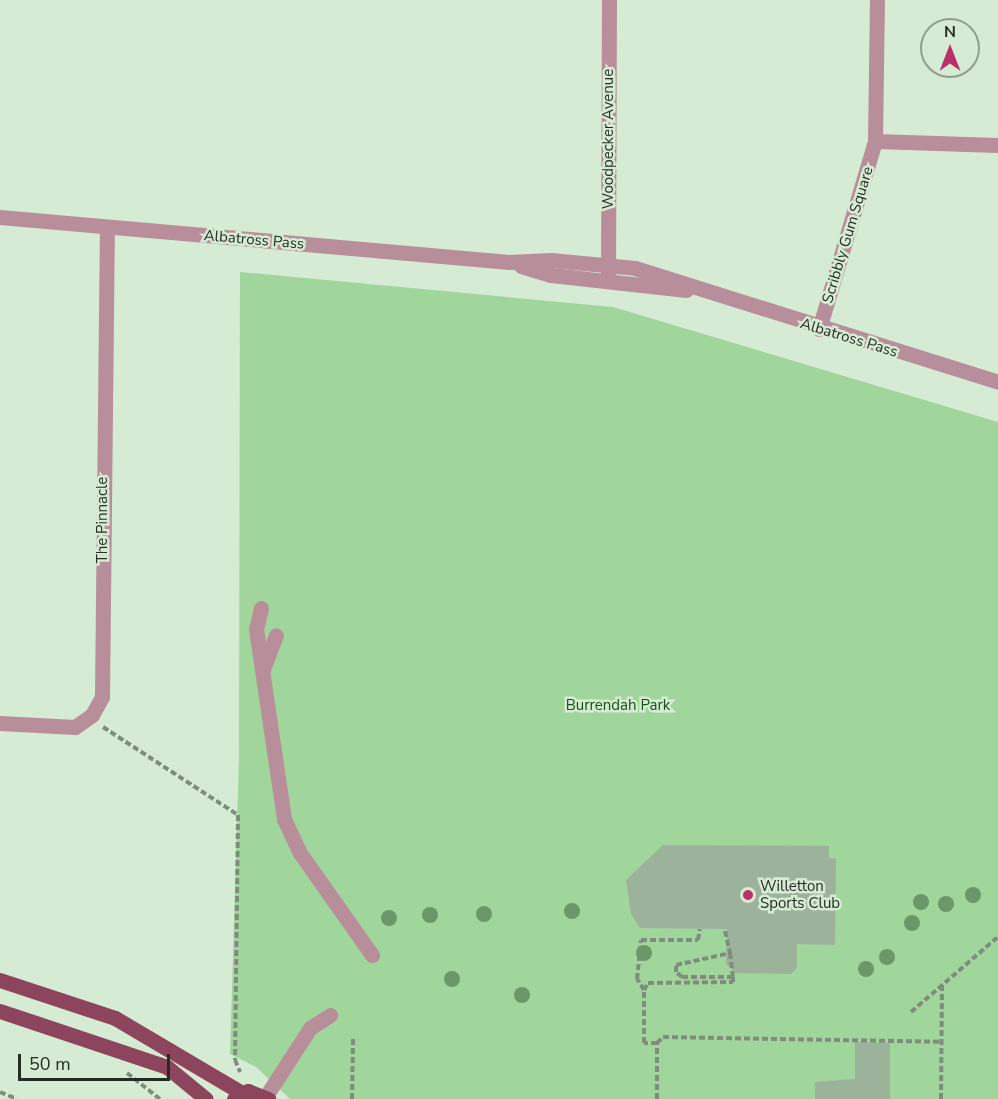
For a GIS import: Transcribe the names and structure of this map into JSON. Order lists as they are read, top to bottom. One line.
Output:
{"streets":{"street":["Woodpecker Avenue","Scribbly Gum Square","Albatross Pass","The Pinnacle"]},"crossings":[["Woodpecker Avenue","Albatross Pass"],["Scribbly Gum Square","Albatross Pass"],["Albatross Pass","The Pinnacle"]],"parks":["Burrendah Park"],"places":["Willetton Sports Club"],"scale_bar":"50 m","north":"top"}
